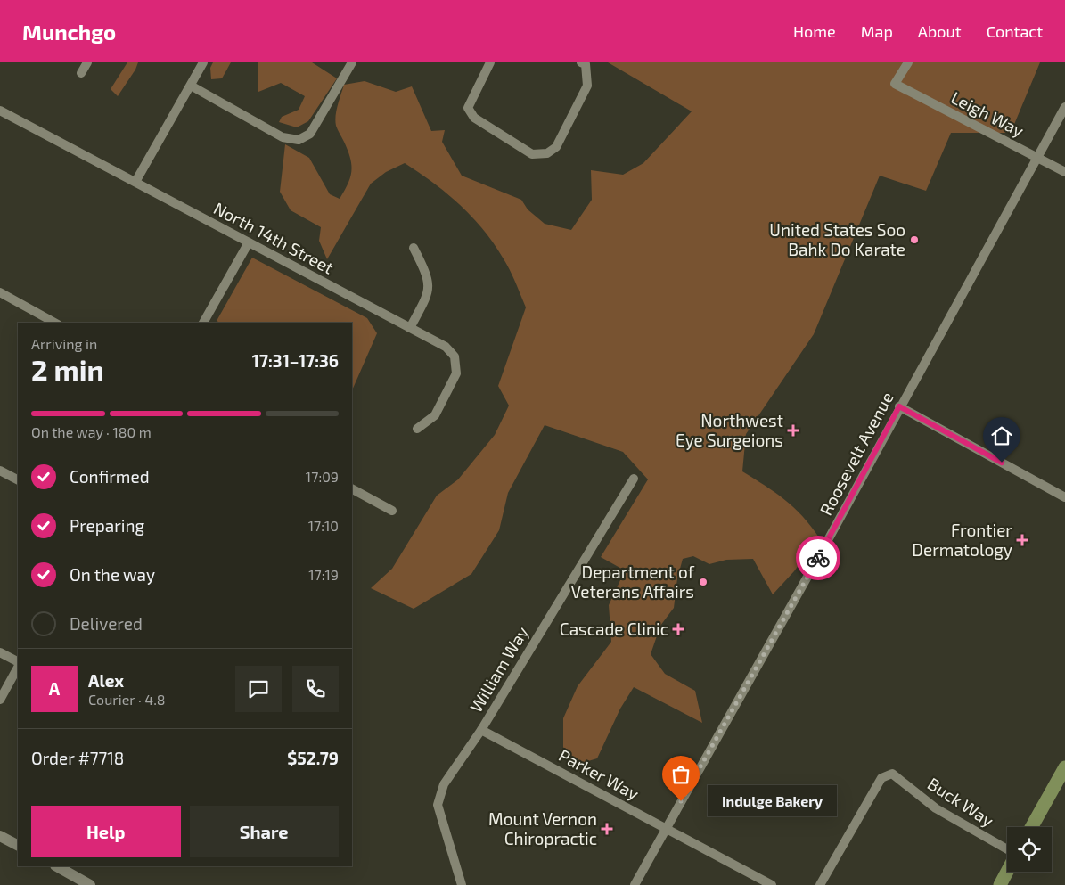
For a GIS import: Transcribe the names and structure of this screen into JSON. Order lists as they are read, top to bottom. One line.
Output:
{"streets":{"street":["Leigh Way","North 14th Street","Roosevelt Avenue","William Way","Parker Way","Buck Way"]},"crossings":[["Leigh Way","Roosevelt Avenue"],["Roosevelt Avenue","Parker Way"],["William Way","Parker Way"]],"places":{"other":["United States Soo Bahk Do Karate","Department of Veterans Affairs","Indulge Bakery"],"health":["Northwest Eye Surgeions","Frontier Dermatology","Cascade Clinic","Mount Vernon Chiropractic"]},"page":{"header":"Munchgo","nav":["Home","Map","About","Contact"],"heading":["2 min","Arriving in","17:31–17:36"],"panel":["Alex","Courier · 4.8","Order #7718","$52.79"],"bar":"On the way · 180 m","list":[["Confirmed","17:09"],["Preparing","17:10"],["On the way","17:19"],"Delivered"],"round":"A","bubble":"Indulge Bakery","buttons":["Help","Share"]}}
